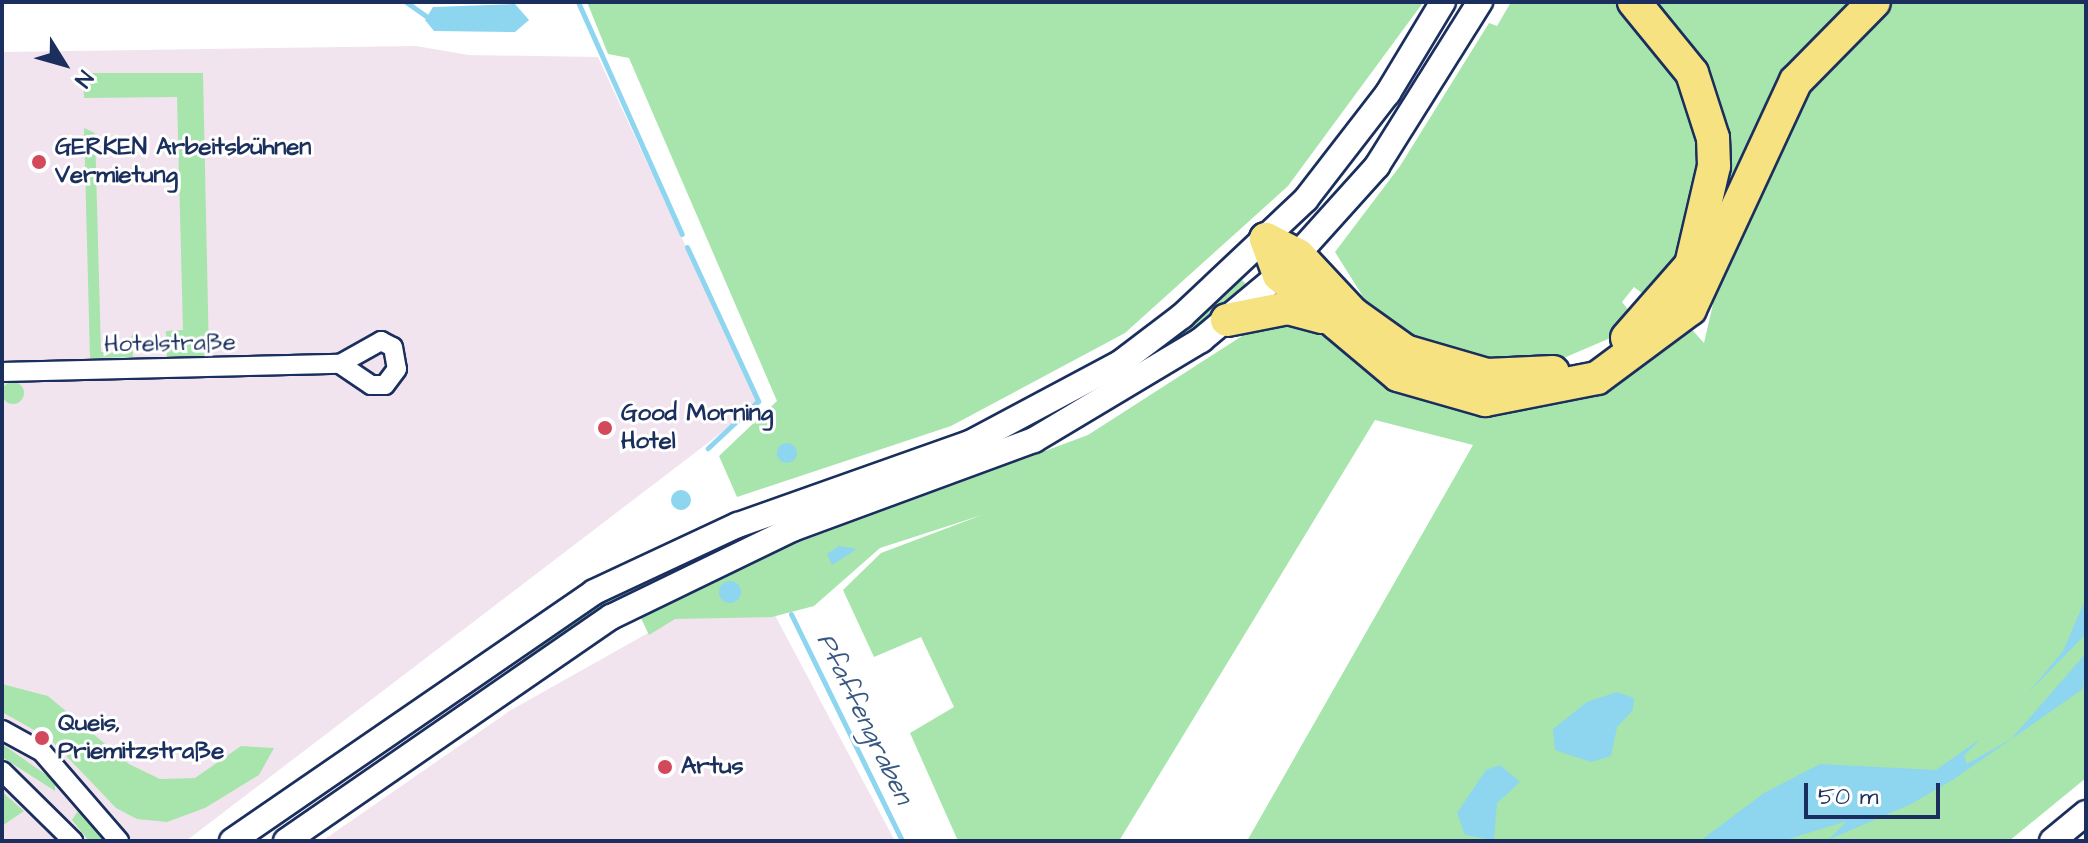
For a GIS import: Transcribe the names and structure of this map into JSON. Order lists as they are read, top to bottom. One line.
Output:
{"streets":{"street":["Hotelstraße"]},"water":["Pfaffengraben"],"places":["GERKEN Arbeitsbühnen Vermietung","Good Morning Hotel","Queis, Priemitzstraße","Artus"],"scale_bar":"50 m","north":"bottom right"}
